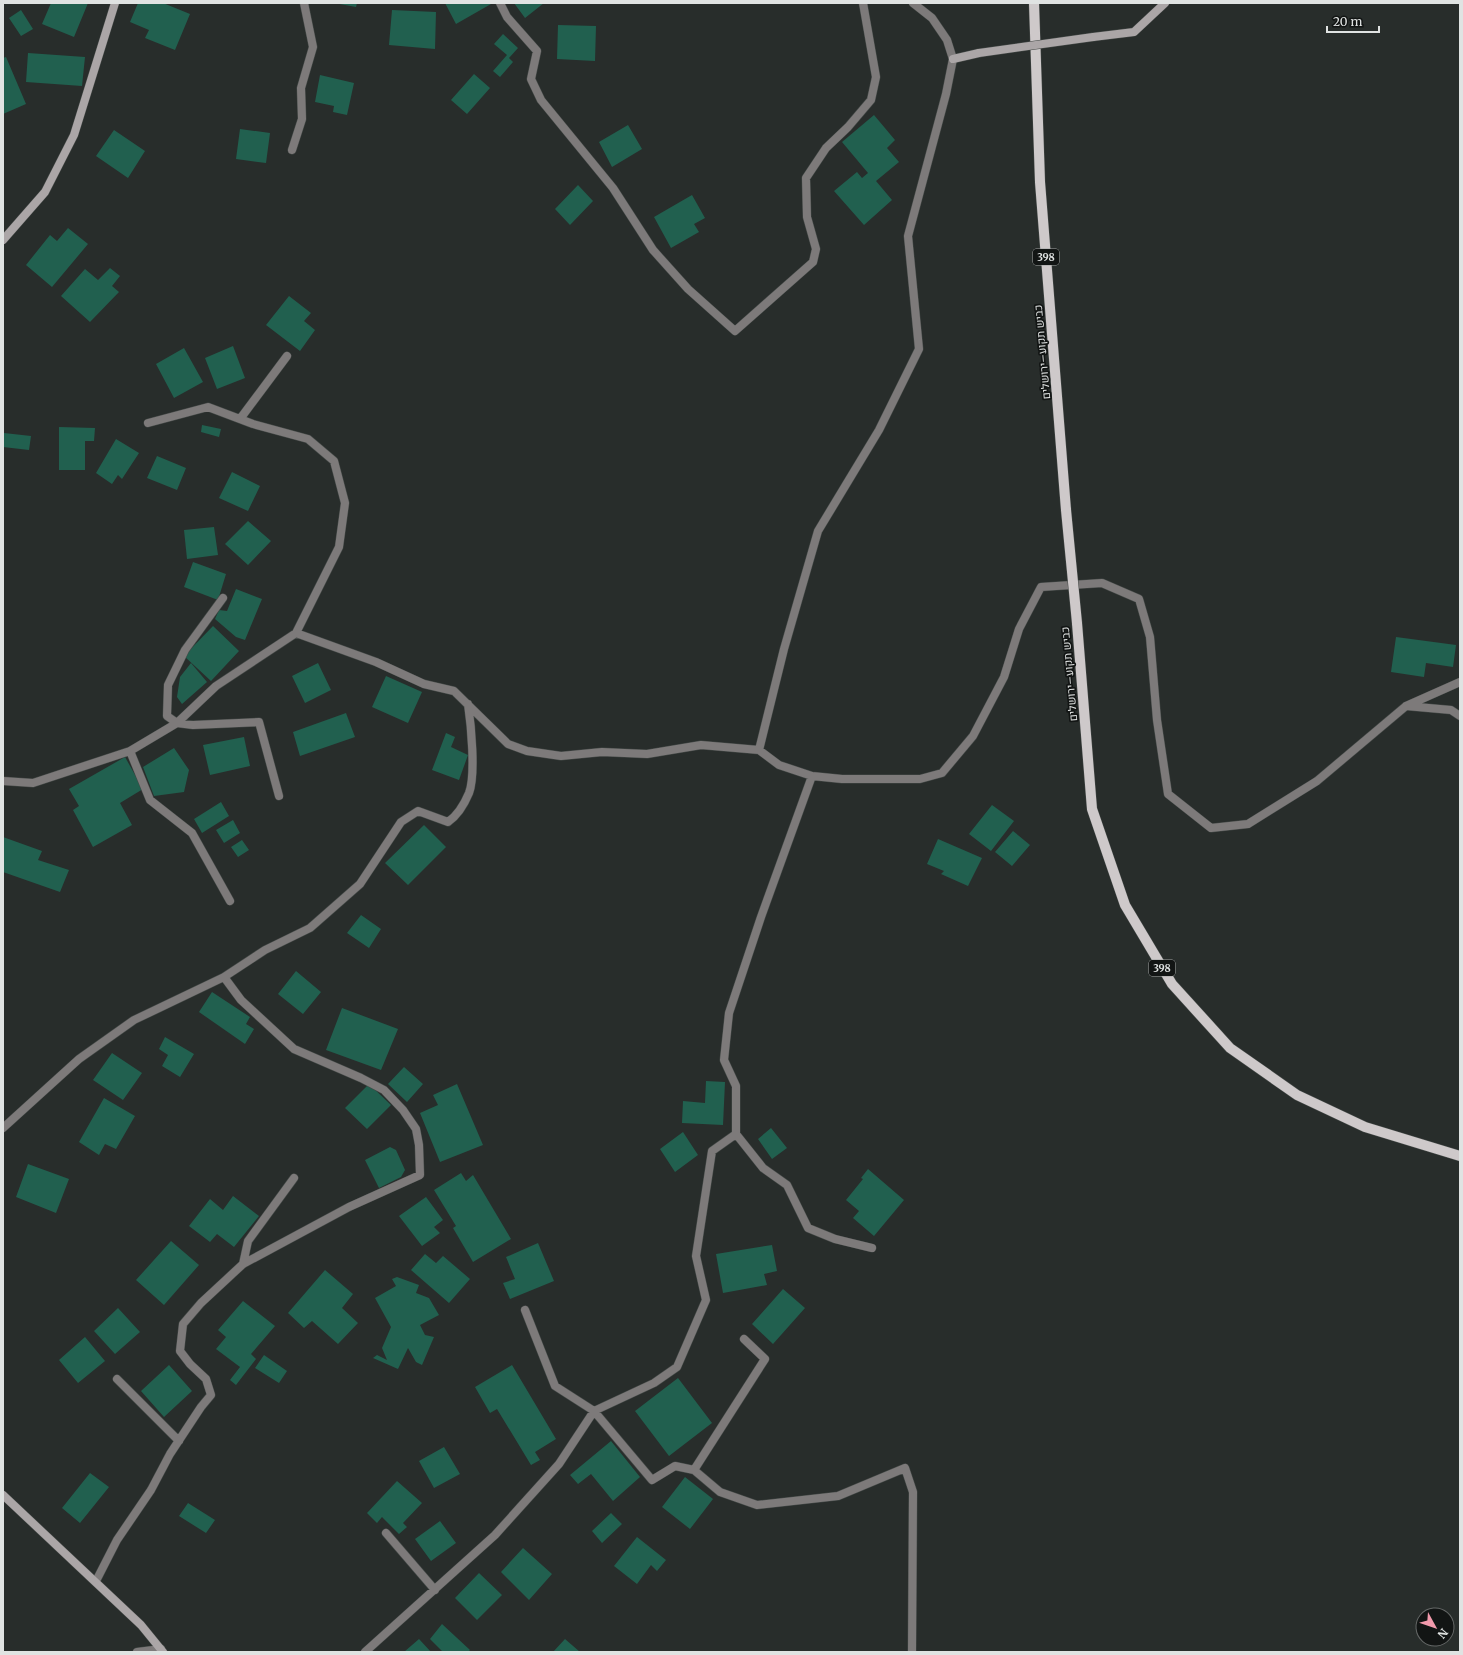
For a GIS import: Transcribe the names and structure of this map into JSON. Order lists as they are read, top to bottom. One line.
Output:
{"streets":{"main road":["398","כביש תקוע–ירושלים"]},"scale_bar":"20 m","north":"bottom right"}
